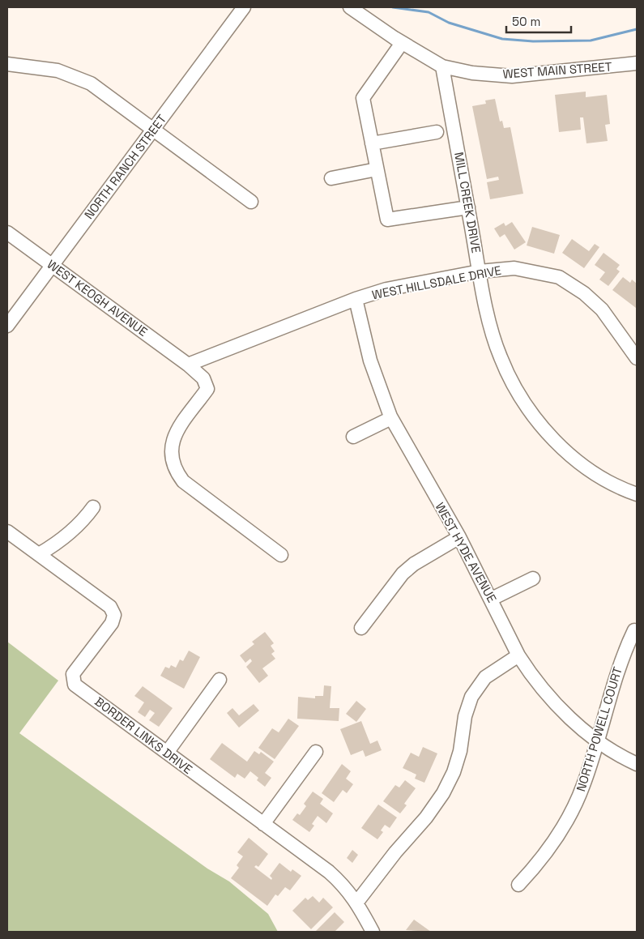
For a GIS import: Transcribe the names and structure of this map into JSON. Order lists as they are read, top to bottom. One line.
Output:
{"streets":{"street":["WEST MAIN STREET","NORTH RANCH STREET","MILL CREEK DRIVE","WEST HILLSDALE DRIVE","WEST KEOGH AVENUE","WEST HYDE AVENUE","NORTH POWELL COURT","BORDER LINKS DRIVE"]},"crossings":[["WEST MAIN STREET","MILL CREEK DRIVE"],["NORTH RANCH STREET","WEST KEOGH AVENUE"],["MILL CREEK DRIVE","WEST HILLSDALE DRIVE"],["WEST HILLSDALE DRIVE","WEST KEOGH AVENUE"],["WEST HILLSDALE DRIVE","WEST HYDE AVENUE"],["WEST HYDE AVENUE","NORTH POWELL COURT"]],"scale_bar":"50 m"}
